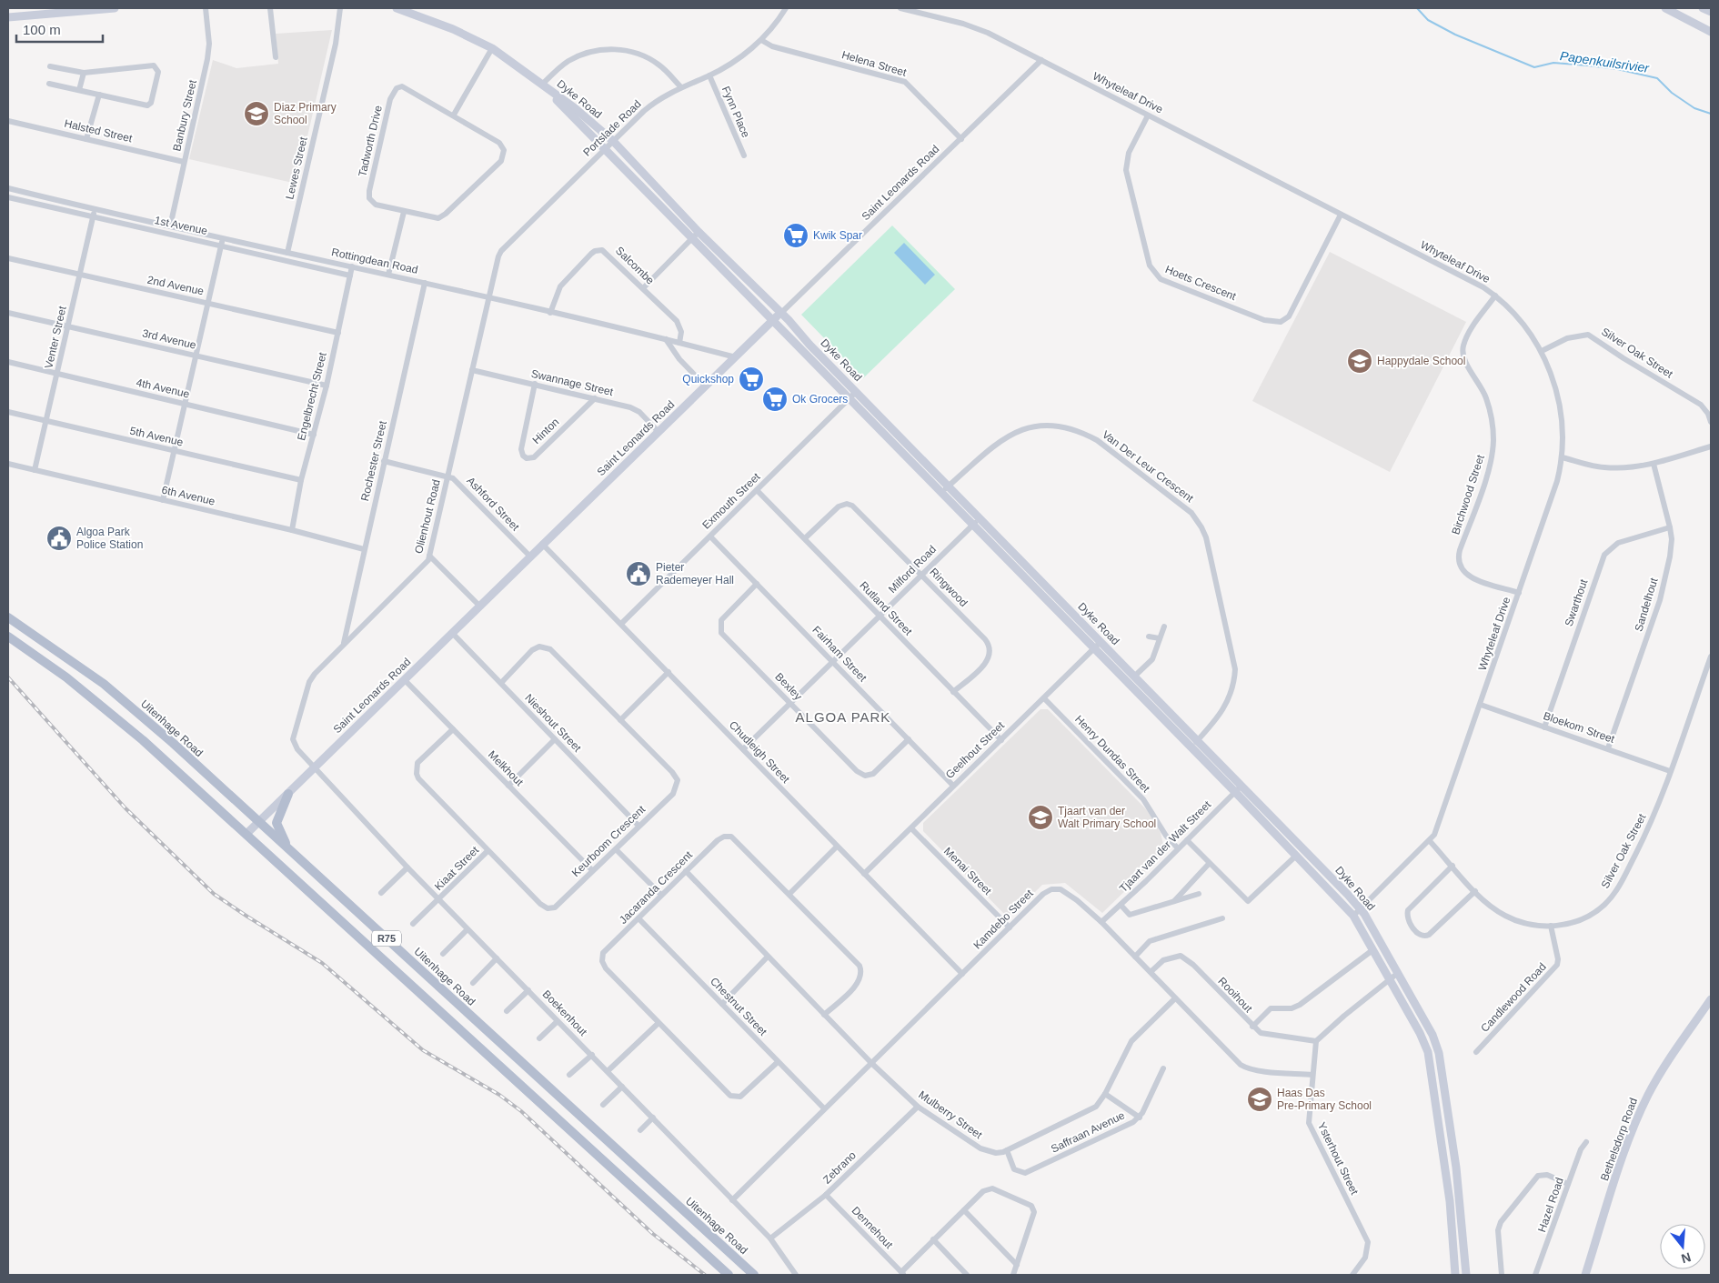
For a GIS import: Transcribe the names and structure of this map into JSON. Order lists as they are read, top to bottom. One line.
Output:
{"streets":{"main road":["Uitenhage Road","R75"],"street":["Helena Street","Whyteleaf Drive","Dyke Road","Fynn Place","Banbury Street","Portslade Road","Halsted Street","Tadworth Drive","Lewes Street","Saint Leonards Road","1st Avenue","Rottingdean Road","Salcombe","Hoets Crescent","2nd Avenue","Venter Street","3rd Avenue","Silver Oak Street","Swannage Street","4th Avenue","Engelbrecht Street","Hinton","5th Avenue","Rochester Street","Van Der Leur Crescent","Birchwood Street","6th Avenue","Exmouth Street","Ashford Street","Olienhout Road","Milford Road","Ringwood","Swarthout","Sandelhout","Rutland Street","Fairham Street","Bexley","Nieshout Street","Bloekom Street","Geelhout Street","Chudleigh Street","Henry Dundas Street","Melkhout","Keurboom Crescent","Tjaart van der Walt Street","Kiaat Street","Menai Street","Jacaranda Crescent","Kamdebo Street","Rooihout","Candlewood Road","Chestnut Street","Boekenhout","Mulberry Street","Saffraan Avenue","Bethelsdorp Road","Ysterhout Street","Zebrano","Hazel Road","Dennehout"]},"crossings":[["Helena Street","Portslade Road"],["Helena Street","Saint Leonards Road"],["Whyteleaf Drive","Dyke Road"],["Whyteleaf Drive","Saint Leonards Road"],["Whyteleaf Drive","Hoets Crescent"],["Whyteleaf Drive","Silver Oak Street"],["Whyteleaf Drive","Birchwood Street"],["Whyteleaf Drive","Bloekom Street"],["Dyke Road","Portslade Road"],["Dyke Road","Saint Leonards Road"],["Dyke Road","Van Der Leur Crescent"],["Dyke Road","Exmouth Street"],["Dyke Road","Milford Road"],["Dyke Road","Geelhout Street"],["Dyke Road","Tjaart van der Walt Street"],["Fynn Place","Portslade Road"],["Banbury Street","Halsted Street"],["Banbury Street","Rottingdean Road"],["Portslade Road","Rottingdean Road"],["Portslade Road","Olienhout Road"],["Lewes Street","Rottingdean Road"],["Saint Leonards Road","Rottingdean Road"],["Saint Leonards Road","Swannage Street"],["Saint Leonards Road","Ashford Street"],["Saint Leonards Road","Olienhout Road"],["Saint Leonards Road","Nieshout Street"],["Saint Leonards Road","Uitenhage Road"],["Saint Leonards Road","Chudleigh Street"],["Saint Leonards Road","Melkhout"],["Saint Leonards Road","R75"],["Saint Leonards Road","Boekenhout"],["1st Avenue","Rottingdean Road"],["1st Avenue","Venter Street"],["1st Avenue","Engelbrecht Street"],["Rottingdean Road","Salcombe"],["Rottingdean Road","Venter Street"],["Rottingdean Road","Engelbrecht Street"],["Rottingdean Road","Rochester Street"],["Rottingdean Road","Olienhout Road"],["2nd Avenue","Venter Street"],["2nd Avenue","Engelbrecht Street"],["Venter Street","3rd Avenue"],["Venter Street","4th Avenue"],["Venter Street","5th Avenue"],["Venter Street","6th Avenue"],["3rd Avenue","Engelbrecht Street"],["Silver Oak Street","Bloekom Street"],["Silver Oak Street","Candlewood Road"],["Swannage Street","Hinton"],["Swannage Street","Olienhout Road"],["4th Avenue","Engelbrecht Street"],["Engelbrecht Street","5th Avenue"],["Engelbrecht Street","6th Avenue"],["Rochester Street","6th Avenue"],["Rochester Street","Ashford Street"],["Rochester Street","Olienhout Road"],["Exmouth Street","Rutland Street"],["Exmouth Street","Fairham Street"],["Exmouth Street","Chudleigh Street"],["Ashford Street","Olienhout Road"],["Olienhout Road","Boekenhout"],["Milford Road","Ringwood"],["Milford Road","Rutland Street"],["Milford Road","Fairham Street"],["Milford Road","Bexley"],["Milford Road","Chudleigh Street"],["Ringwood","Rutland Street"],["Swarthout","Sandelhout"],["Swarthout","Bloekom Street"],["Sandelhout","Bloekom Street"],["Rutland Street","Geelhout Street"],["Fairham Street","Bexley"],["Fairham Street","Geelhout Street"],["Nieshout Street","Keurboom Crescent"],["Geelhout Street","Chudleigh Street"],["Geelhout Street","Henry Dundas Street"],["Geelhout Street","Menai Street"],["Chudleigh Street","Kamdebo Street"],["Henry Dundas Street","Tjaart van der Walt Street"],["Melkhout","Keurboom Crescent"],["Keurboom Crescent","Kiaat Street"],["Tjaart van der Walt Street","Kamdebo Street"],["Kiaat Street","Boekenhout"],["Menai Street","Kamdebo Street"],["Jacaranda Crescent","Chestnut Street"],["Jacaranda Crescent","Mulberry Street"],["Kamdebo Street","Rooihout"],["Kamdebo Street","Chestnut Street"],["Kamdebo Street","Boekenhout"],["Kamdebo Street","Mulberry Street"],["Kamdebo Street","Ysterhout Street"],["Rooihout","Ysterhout Street"],["Boekenhout","Zebrano"],["Mulberry Street","Saffraan Avenue"],["Mulberry Street","Zebrano"],["Zebrano","Dennehout"]],"districts":["ALGOA PARK"],"water":["Papenkuilsrivier"],"places":{"school or university":["Diaz Primary School","Happydale School","Tjaart van der Walt Primary School","Haas Das Pre-Primary School"],"supermarket":["Kwik Spar","Quickshop","Ok Grocers"],"public building":["Algoa Park Police Station","Pieter Rademeyer Hall"]},"scale_bar":"100 m","north":"bottom"}
